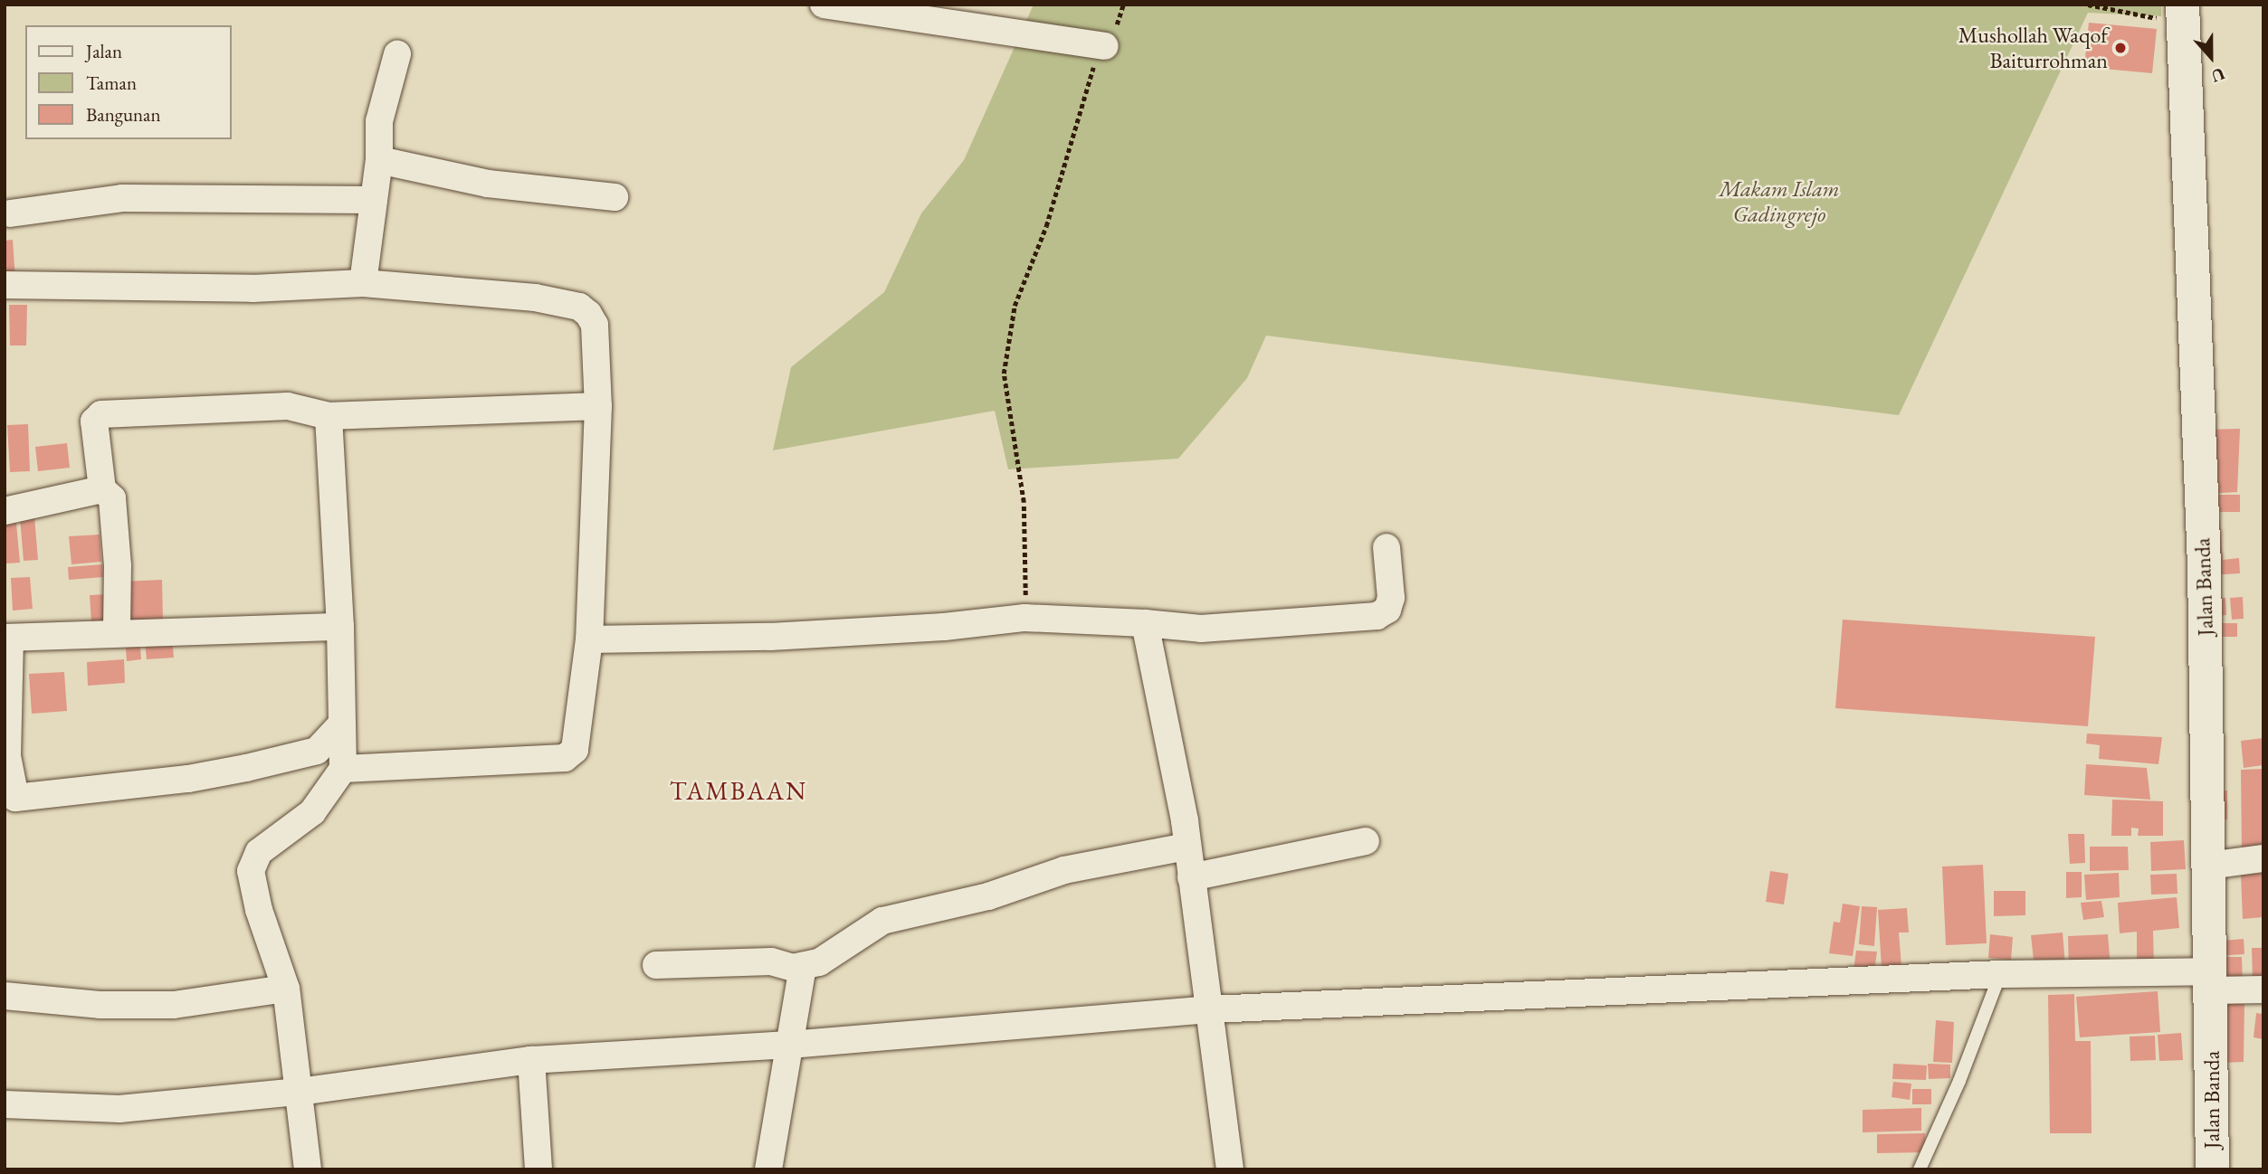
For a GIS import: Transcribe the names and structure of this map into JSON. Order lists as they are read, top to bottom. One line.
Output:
{"streets":{"street":["Jalan Banda"]},"districts":["TAMBAAN"],"parks":["Makam Islam Gadingrejo"],"places":["Mushollah Waqof Baiturrohman"],"legend":["Jalan","Taman","Bangunan"],"north":"bottom"}
